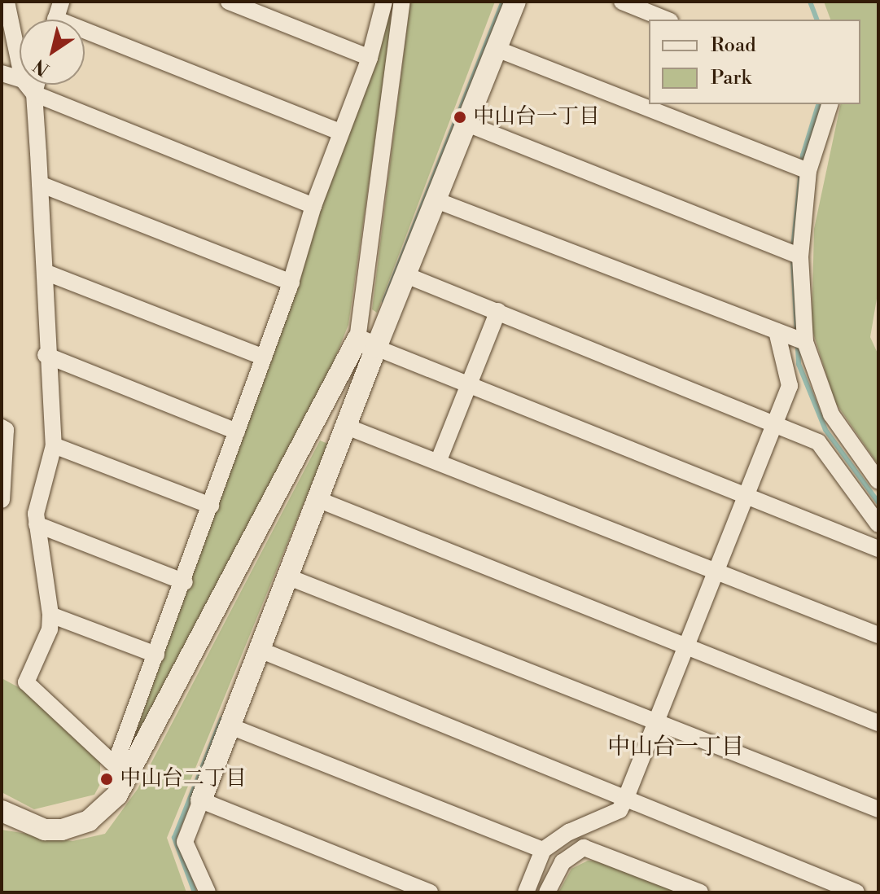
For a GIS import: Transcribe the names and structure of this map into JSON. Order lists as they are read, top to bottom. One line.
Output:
{"districts":["中山台一丁目"],"places":["中山台一丁目","中山台二丁目"],"legend":["Road","Park"],"north":"bottom left"}
